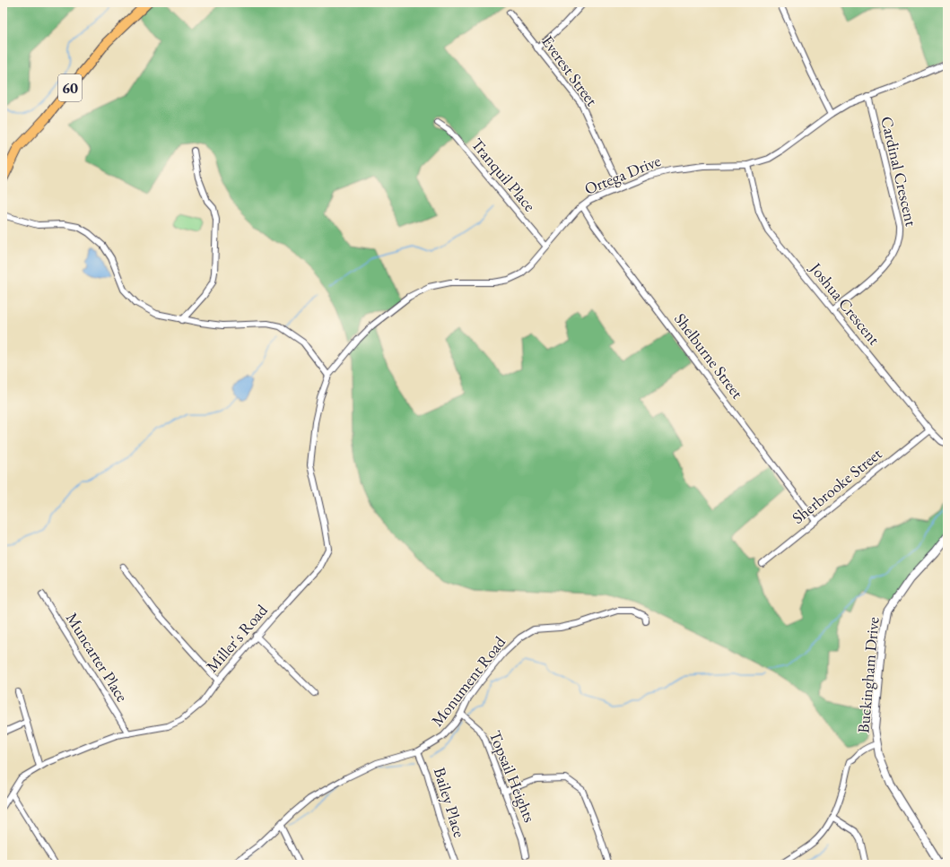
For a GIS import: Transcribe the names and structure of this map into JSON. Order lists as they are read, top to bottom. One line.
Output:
{"streets":{"main road":["60"],"street":["Everest Street","Cardinal Crescent","Tranquil Place","Ortega Drive","Joshua Crescent","Shelburne Street","Sherbrooke Street","Miller's Road","Muncarter Place","Buckingham Drive","Monument Road","Topsail Heights","Bailey Place"]},"crossings":[["Everest Street","Ortega Drive"],["Cardinal Crescent","Ortega Drive"],["Cardinal Crescent","Joshua Crescent"],["Tranquil Place","Ortega Drive"],["Ortega Drive","Joshua Crescent"],["Ortega Drive","Shelburne Street"],["Ortega Drive","Miller's Road"],["Joshua Crescent","Sherbrooke Street"],["Shelburne Street","Sherbrooke Street"],["Miller's Road","Muncarter Place"],["Monument Road","Topsail Heights"],["Monument Road","Bailey Place"]]}
